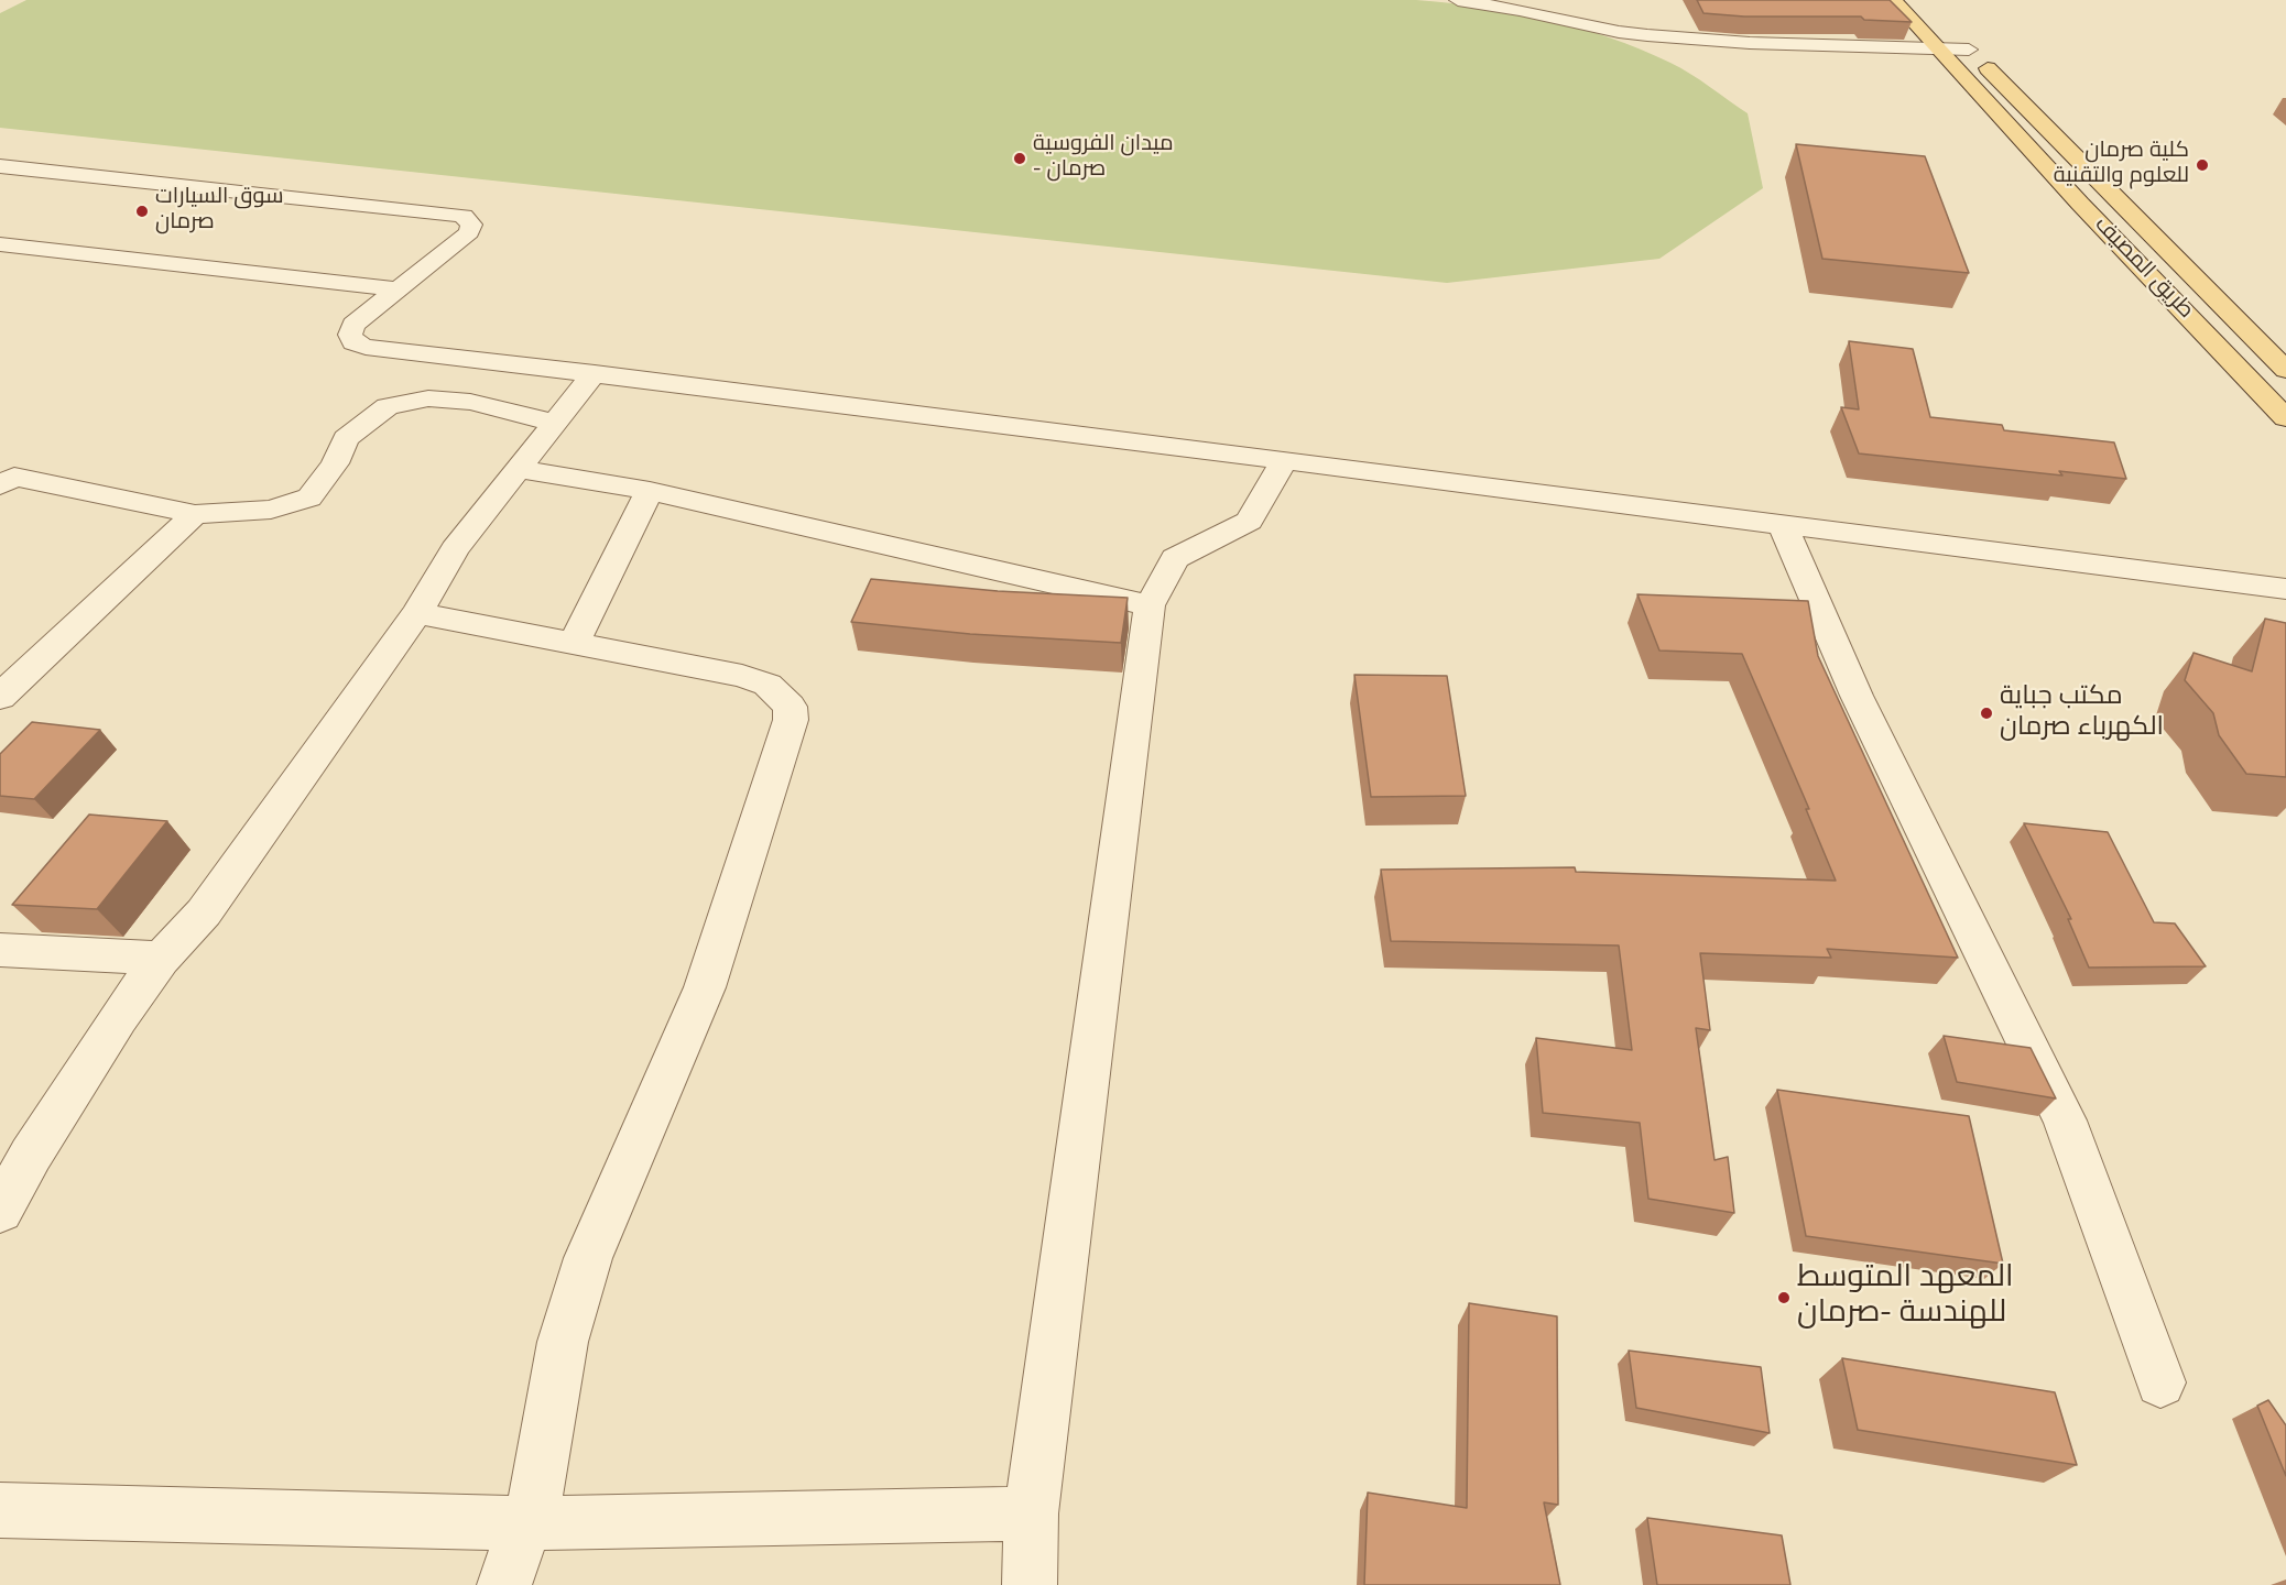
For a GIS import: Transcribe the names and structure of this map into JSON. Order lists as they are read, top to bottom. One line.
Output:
{"streets":{"main road":["طريق المصيف"]},"places":["ميدان الفروسية - صرمان","كلية صرمان للعلوم والتقنية","سوق السيارات صرمان","مكتب جباية الكهرباء صرمان","المعهد المتوسط للهندسة -صرمان"]}
